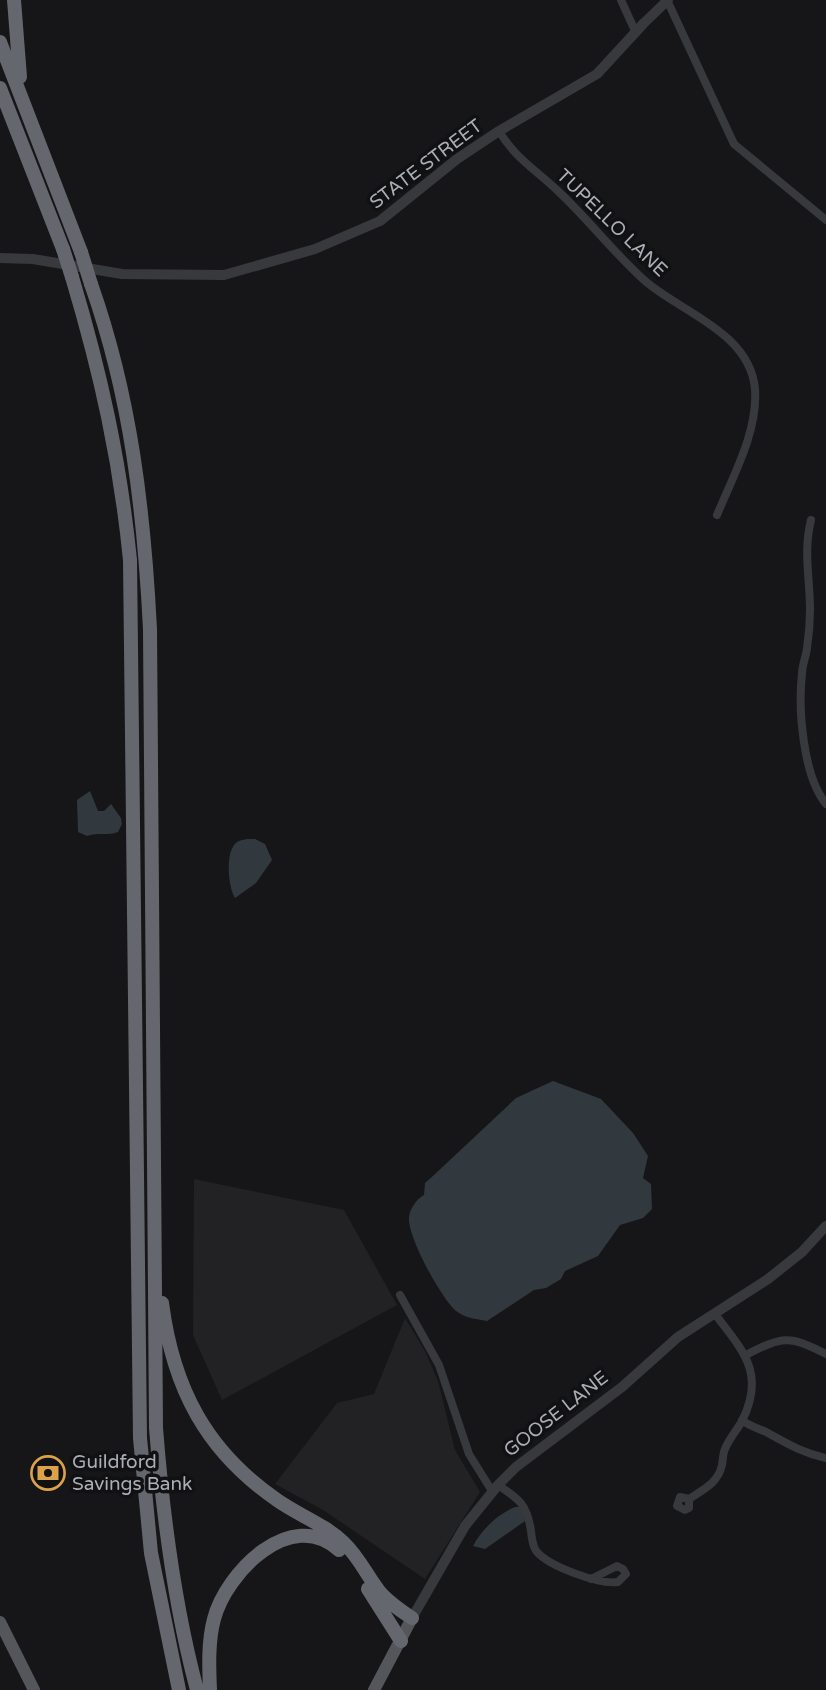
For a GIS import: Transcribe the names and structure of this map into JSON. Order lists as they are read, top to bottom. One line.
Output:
{"streets":{"main road":["GOOSE LANE"],"street":["STATE STREET","TUPELLO LANE"]},"crossings":[["STATE STREET","TUPELLO LANE"]],"places":{"bank":["Guildford Savings Bank"]}}
